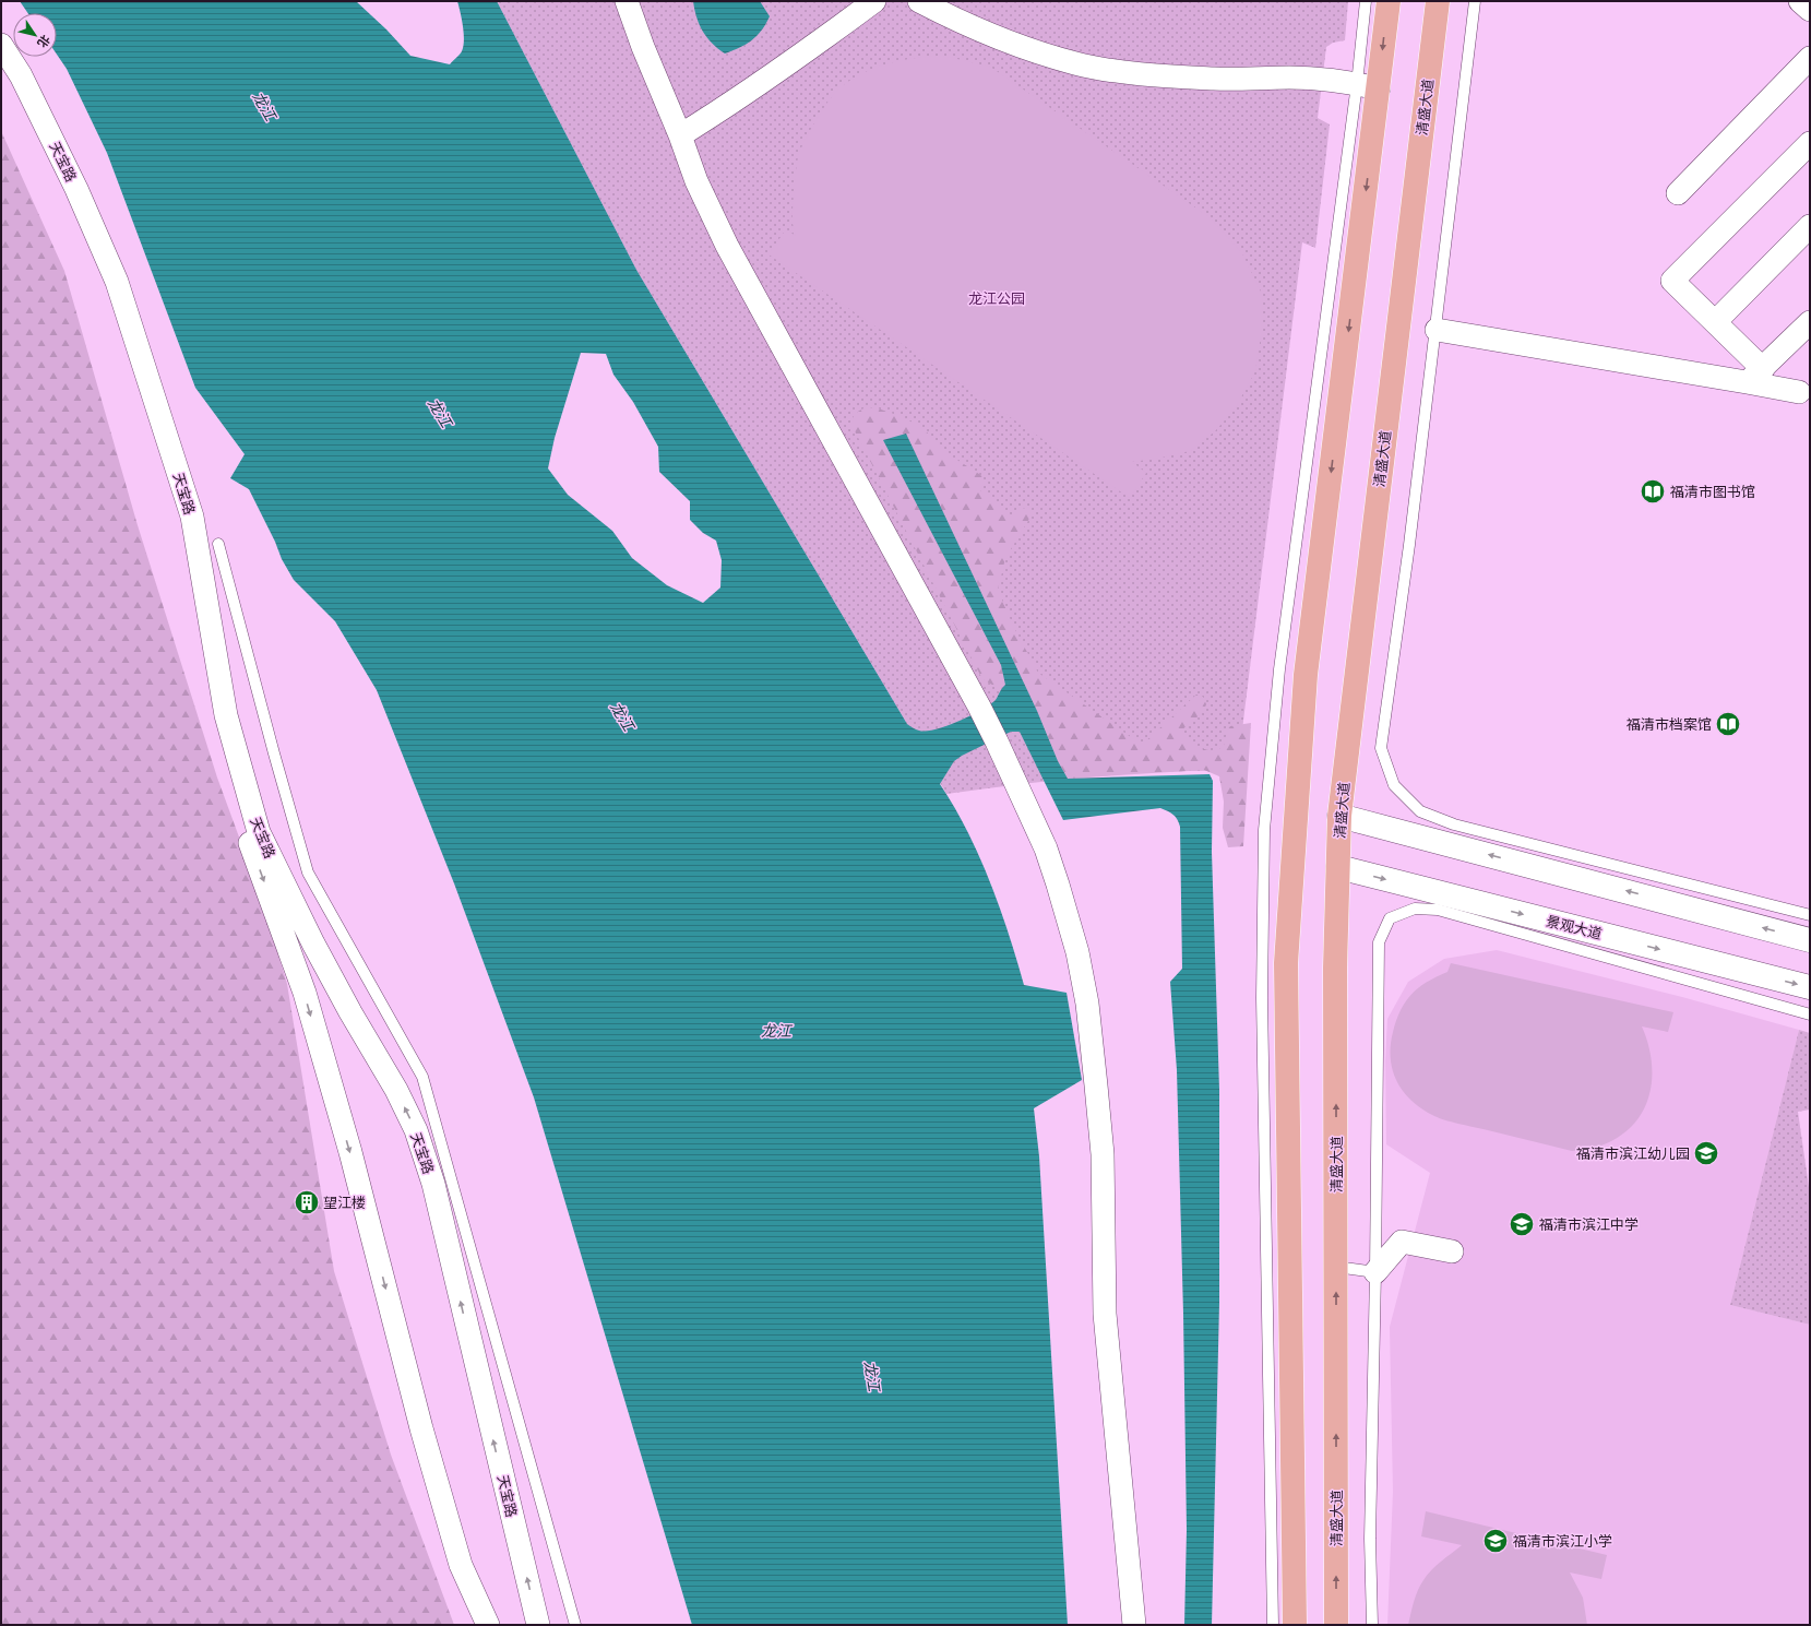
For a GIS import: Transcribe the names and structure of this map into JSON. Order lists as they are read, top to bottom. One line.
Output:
{"streets":{"main road":["清盛大道"],"street":["天宝路","景观大道"]},"crossings":[["清盛大道","景观大道"]],"water":["龙江"],"parks":["龙江公园"],"places":{"library":["福清市图书馆","福清市档案馆"],"school or university":["福清市滨江幼儿园","福清市滨江中学","福清市滨江小学"],"building":["望江楼"]},"north":"bottom right"}
